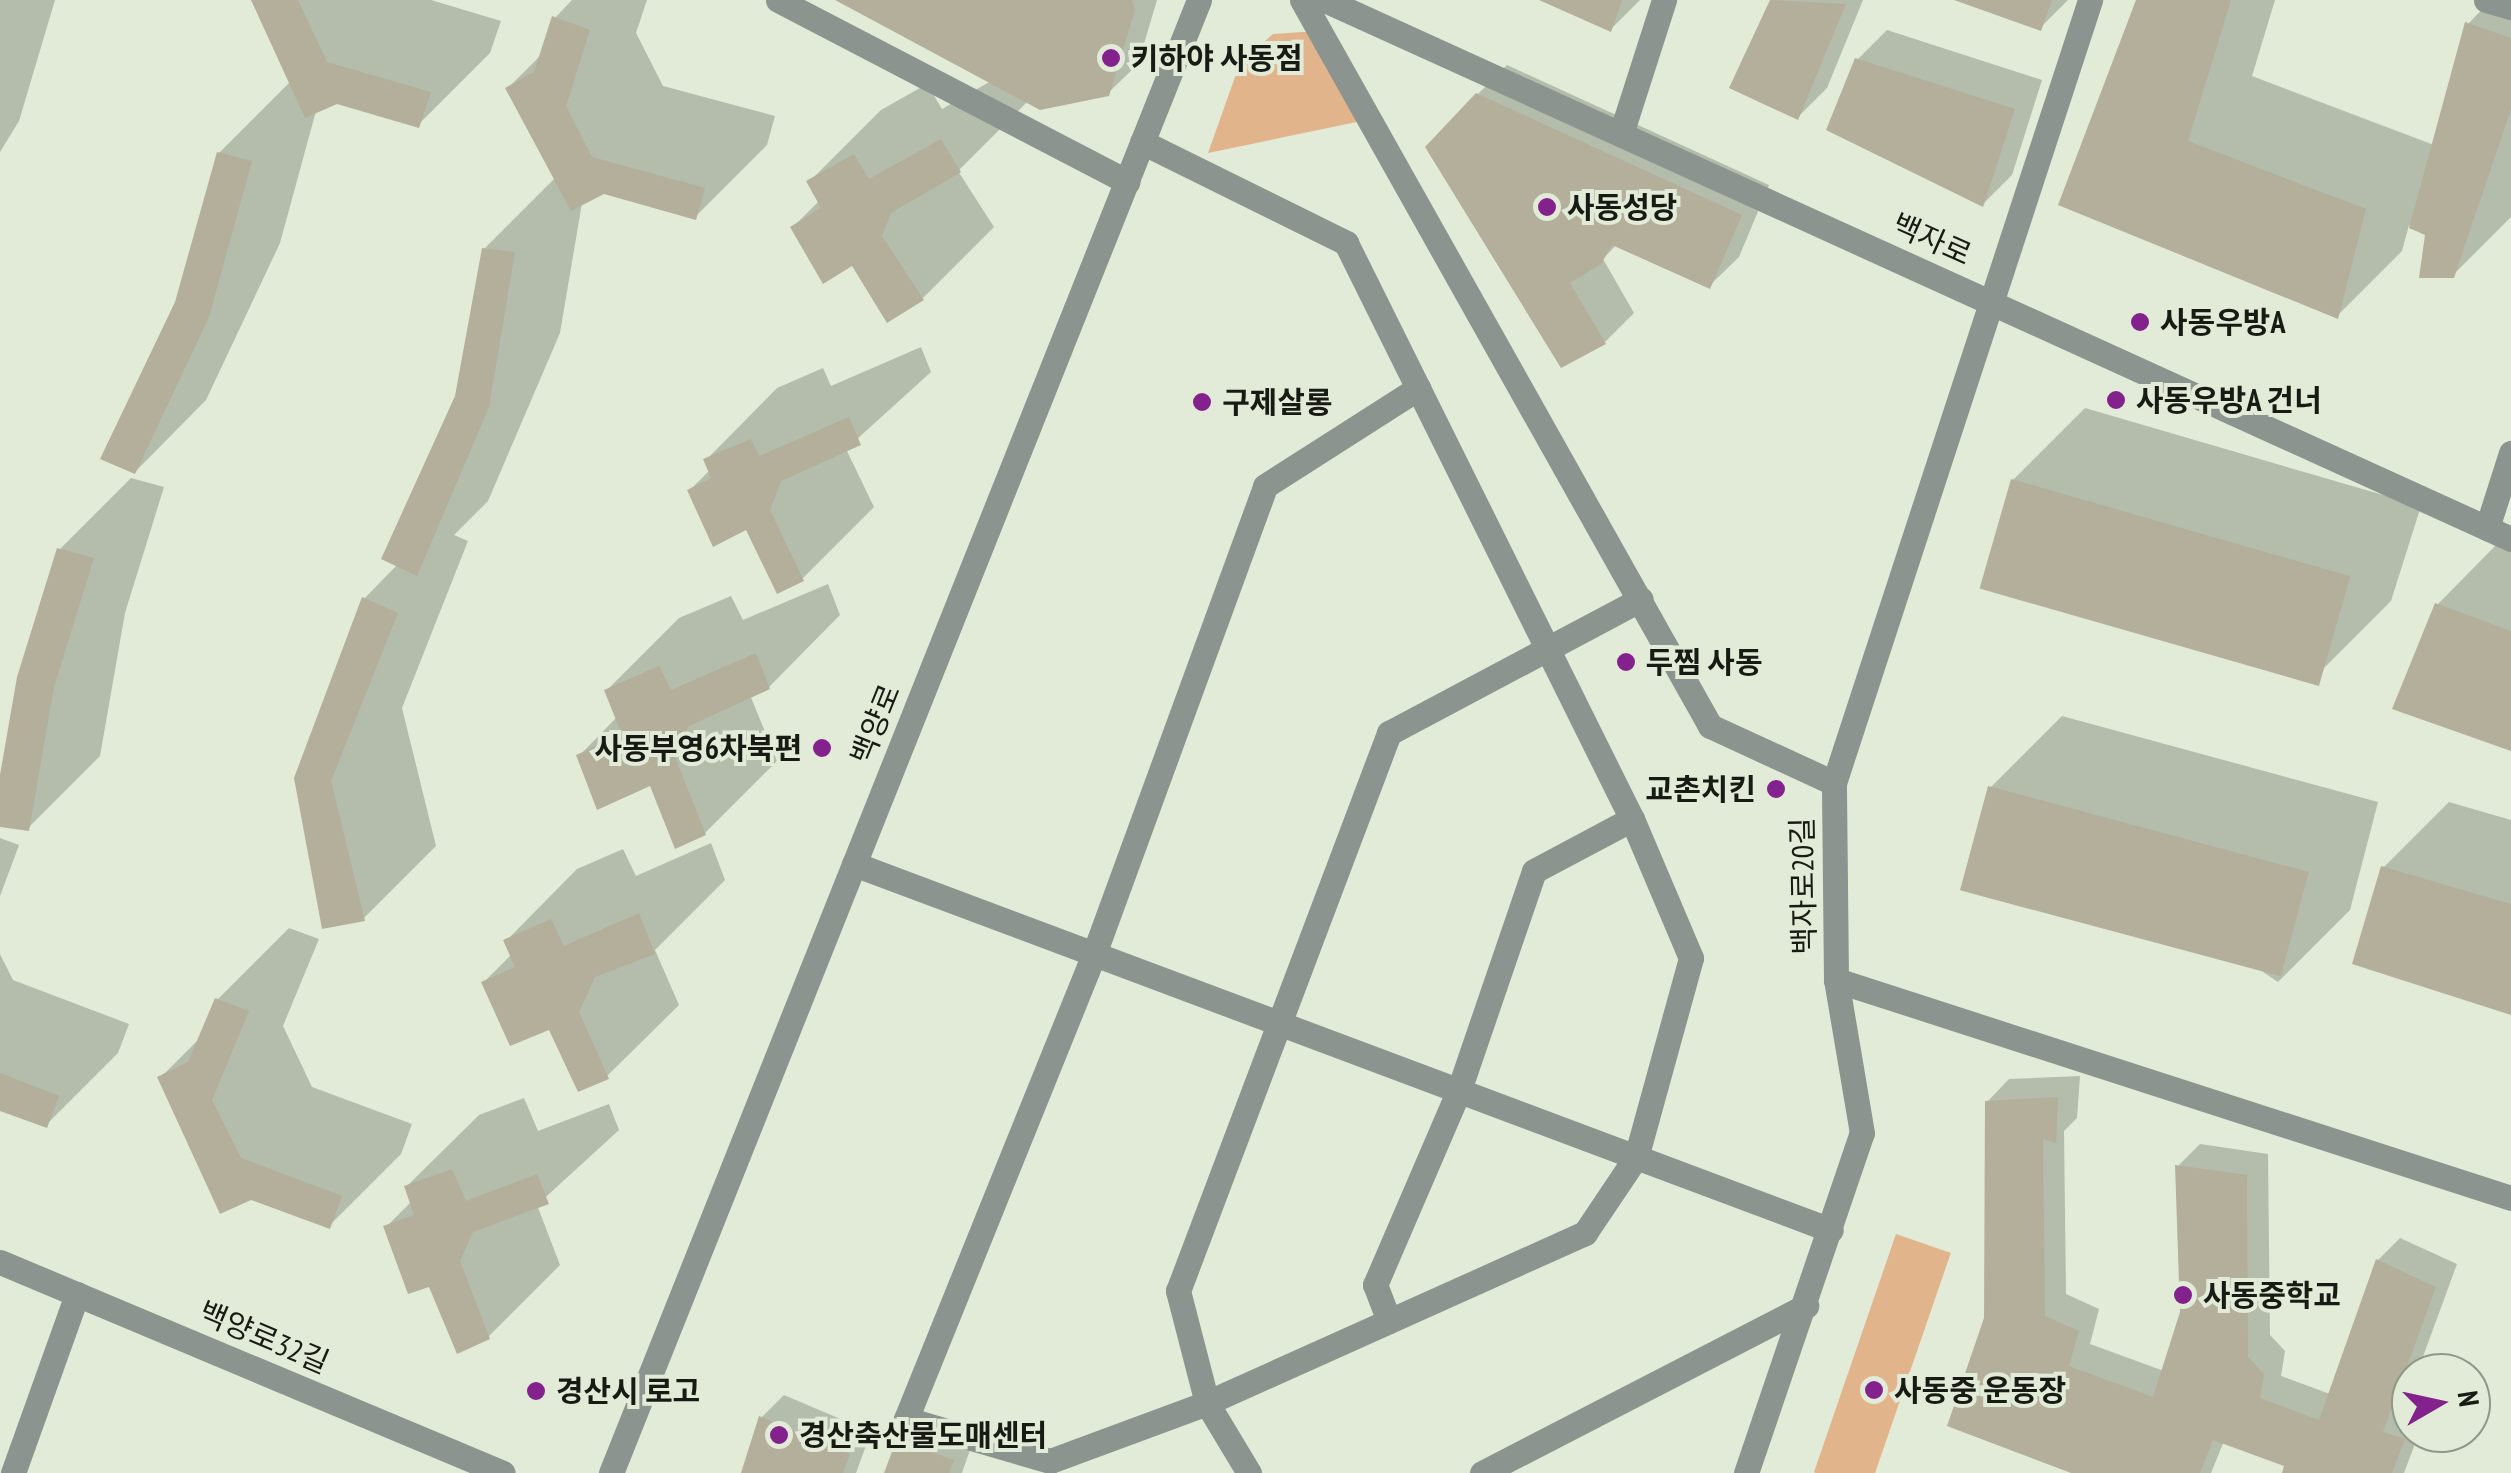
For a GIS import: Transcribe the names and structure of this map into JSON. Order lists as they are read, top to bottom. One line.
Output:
{"streets":{"street":["백자로","백양로","백자로20길","백양로32길"]},"crossings":[["백자로","백자로20길"]],"places":["키하야 사동점","사동성당","사동우방A","사동우방A 건너","구제살롱","두찜 사동","사동부영6차북편","교촌치킨","사동중학교","사동중 운동장","경산시 로고","경산축산물도매센터"],"north":"right"}
